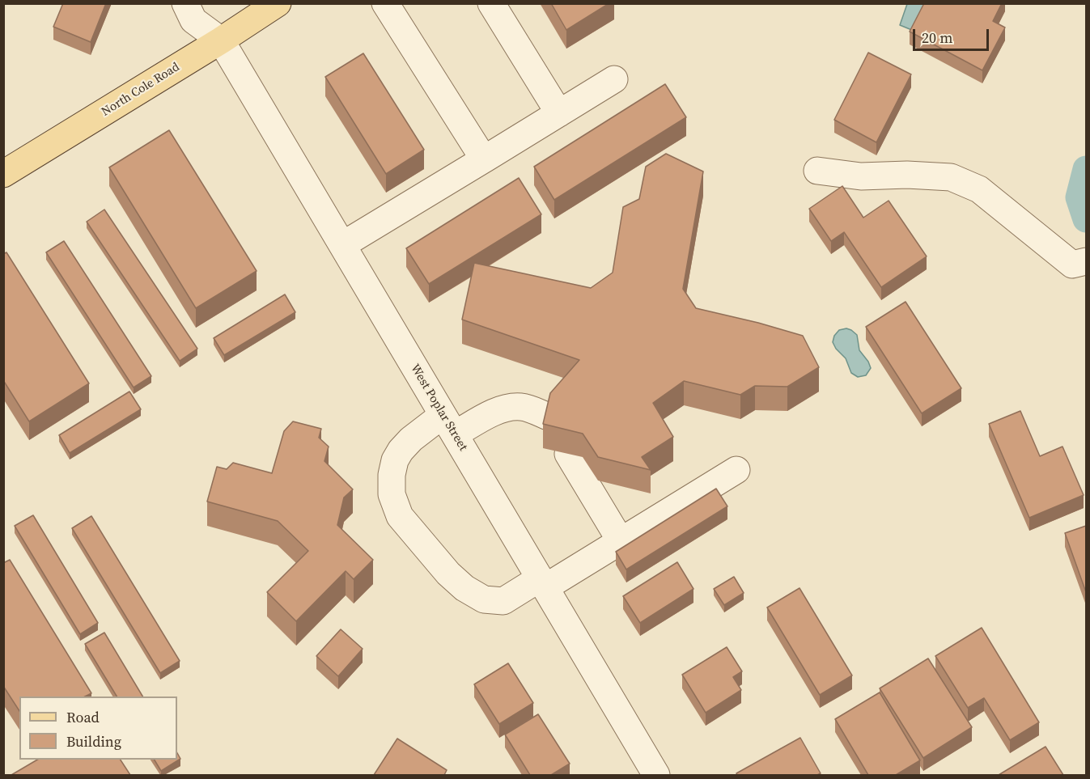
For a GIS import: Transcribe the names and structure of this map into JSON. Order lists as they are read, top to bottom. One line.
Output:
{"streets":{"main road":["North Cole Road"],"street":["West Poplar Street"]},"crossings":[["North Cole Road","West Poplar Street"]],"legend":["Road","Building"],"scale_bar":"20 m"}
